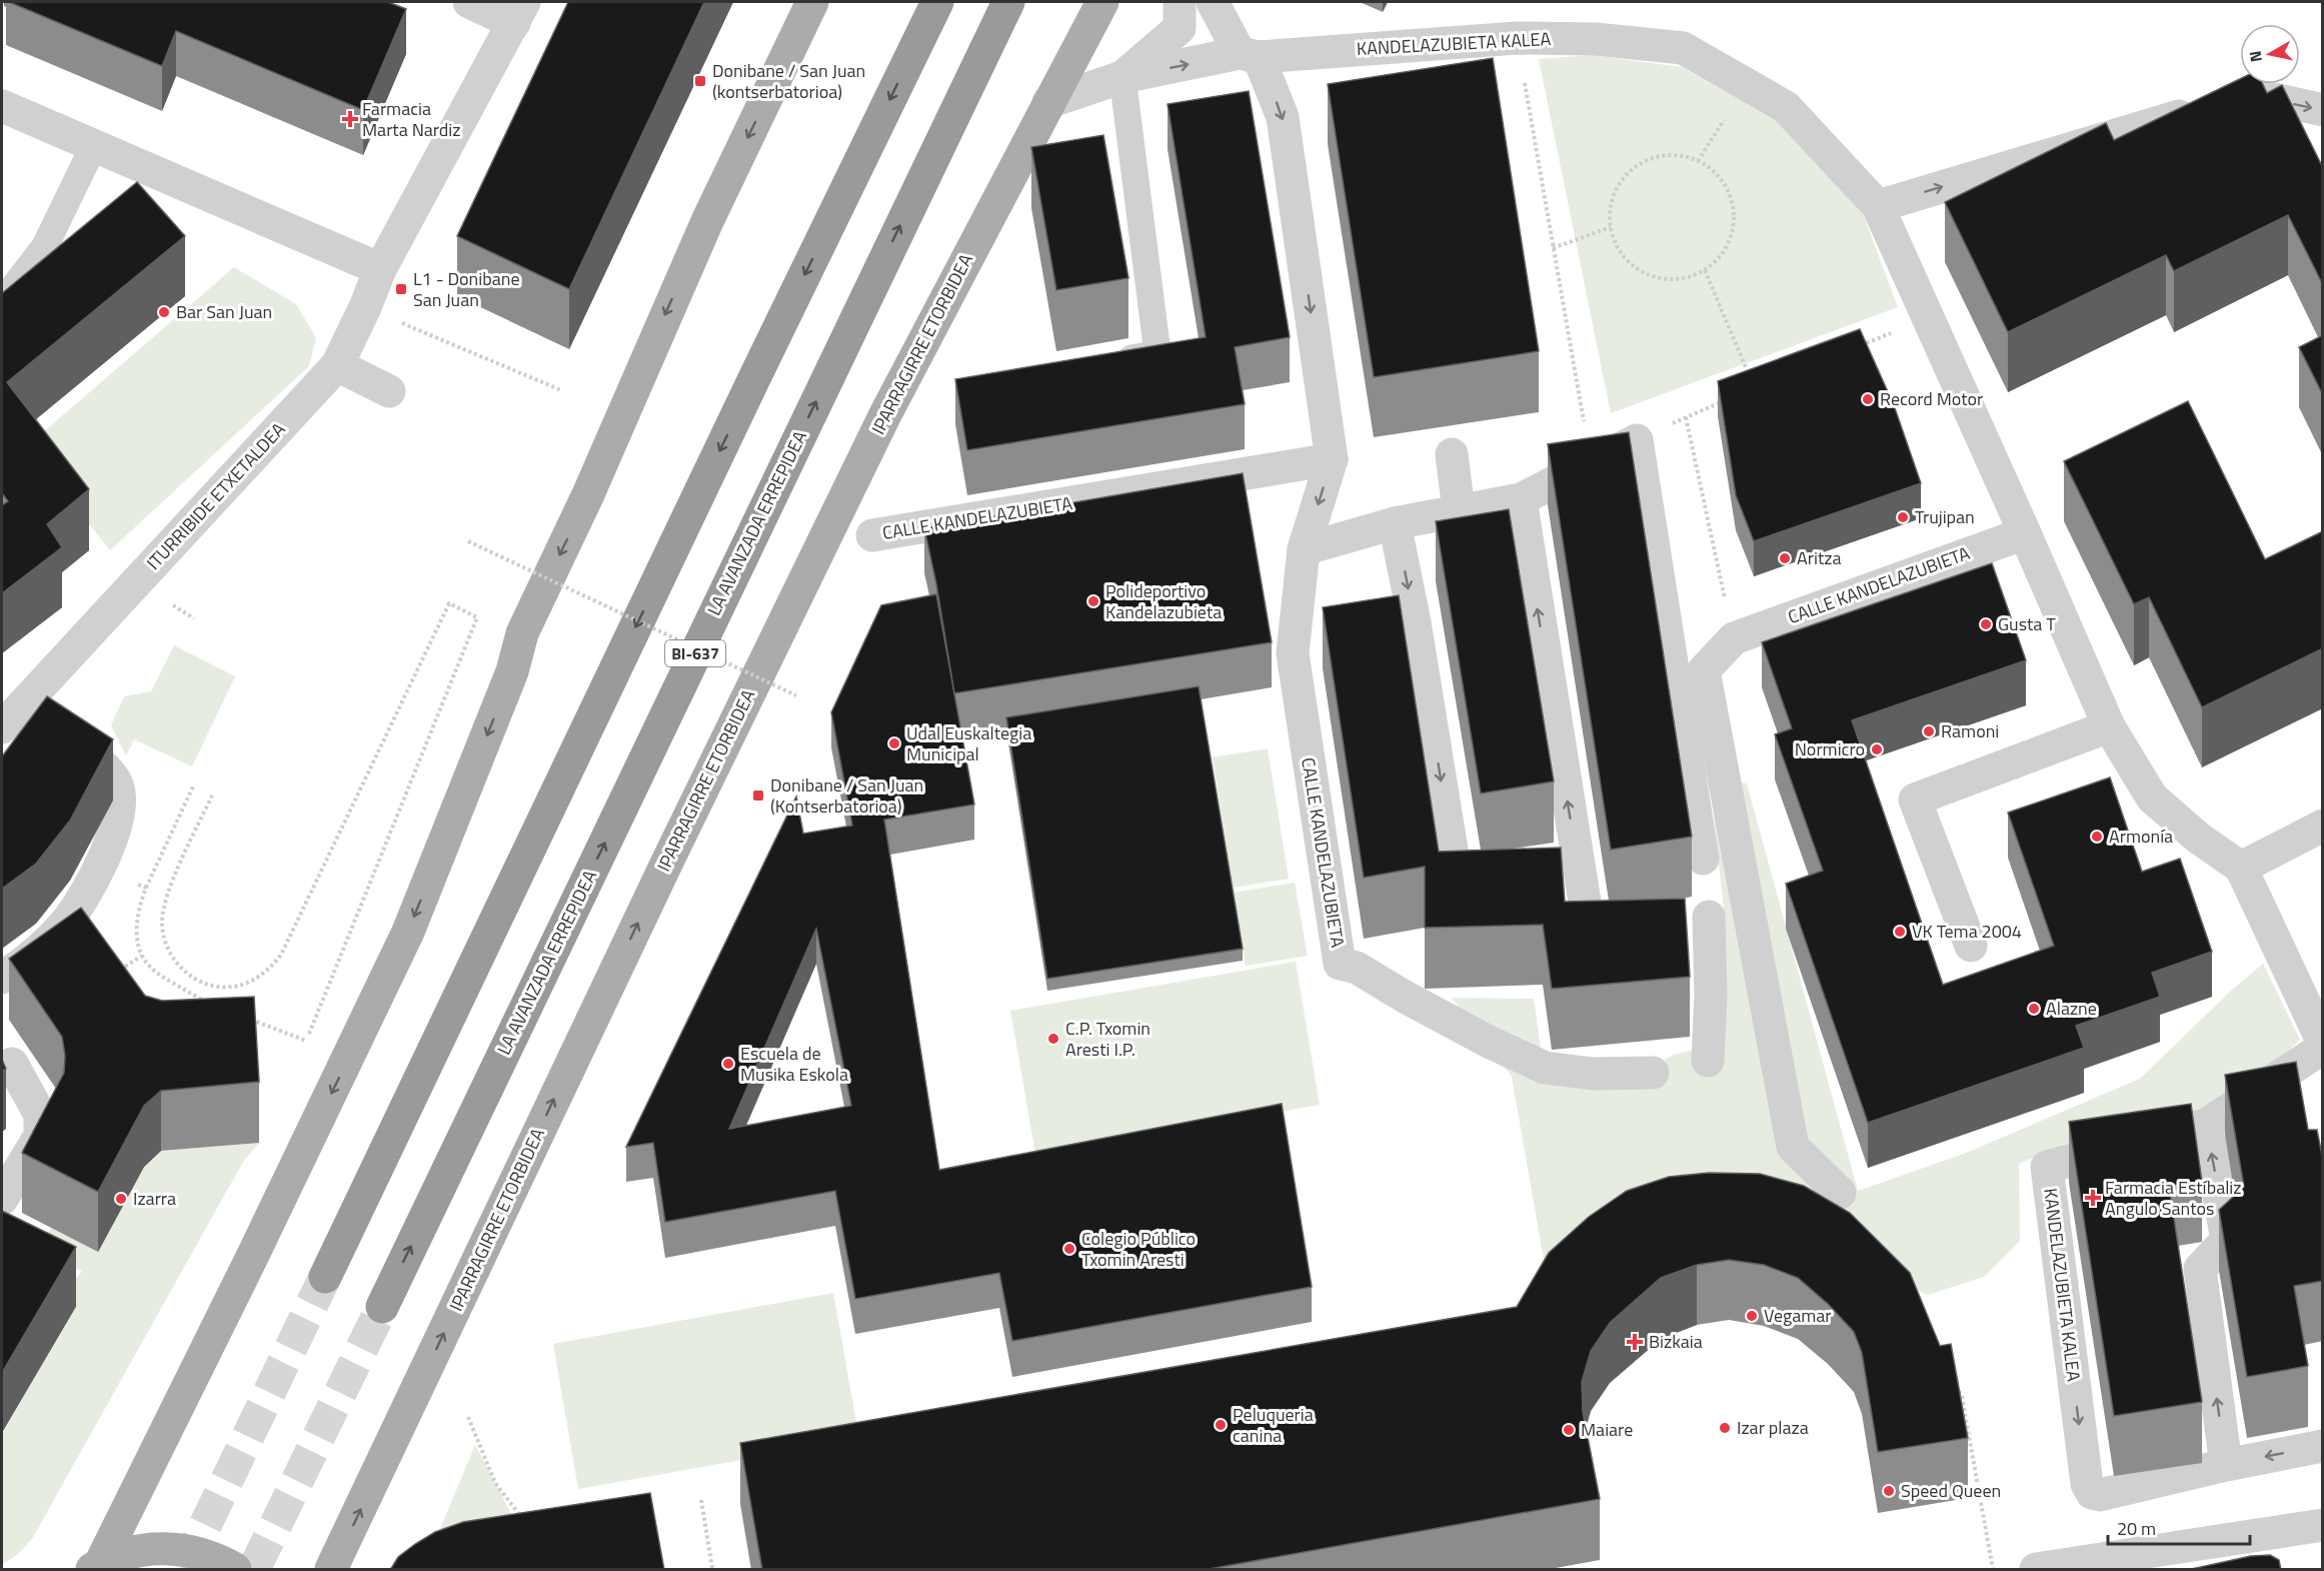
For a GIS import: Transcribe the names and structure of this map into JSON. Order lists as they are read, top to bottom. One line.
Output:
{"streets":{"highway":["LA AVANZADA ERREPIDEA","BI-637"],"main road":["IPARRAGIRRE ETORBIDEA"],"street":["KANDELAZUBIETA KALEA","ITURRIBIDE ETXETALDEA","CALLE KANDELAZUBIETA"]},"crossings":[["KANDELAZUBIETA KALEA","CALLE KANDELAZUBIETA"]],"places":{"transit":["Donibane / San Juan (kontserbatorioa)","L1 - Donibane San Juan","Donibane / San Juan (Kontserbatorioa)"],"health":["Farmacia Marta Nardiz","Farmacia Estíbaliz Angulo Santos","Bizkaia"],"other":["Bar San Juan","Record Motor","Trujipan","Aritza","Polideportivo Kandelazubieta","Gusta T","Ramoni","Udal Euskaltegia Municipal","Normicro","Armonía","VK Tema 2004","Alazne","C.P. Txomin Aresti I.P.","Escuela de Musika Eskola","Izarra","Colegio Público Txomin Aresti","Vegamar","Peluqueria canina","Izar plaza","Maiare","Speed Queen"]},"scale_bar":"20 m","north":"left"}
